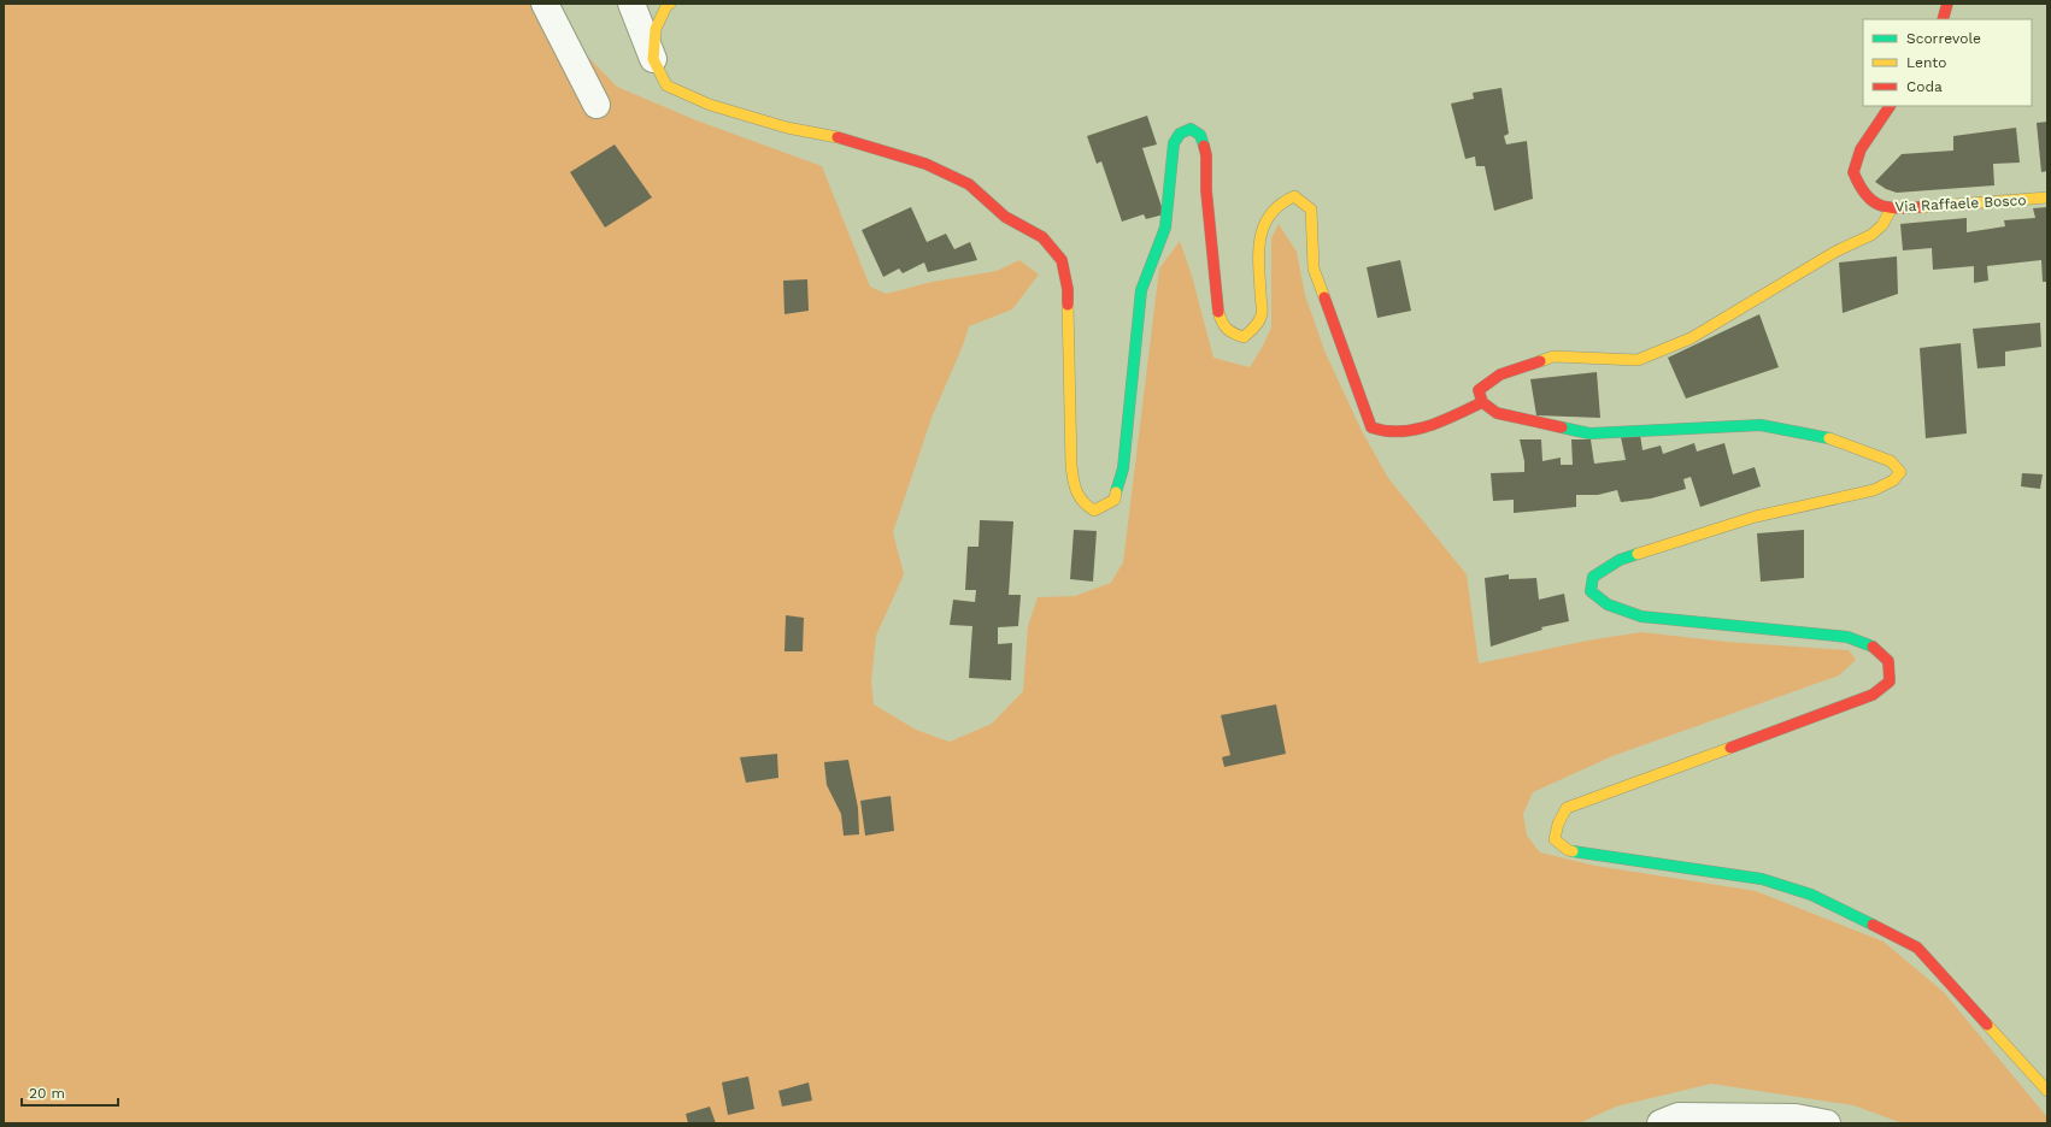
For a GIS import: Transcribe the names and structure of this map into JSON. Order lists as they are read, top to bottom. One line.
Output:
{"streets":{"street":["Via Raffaele Bosco"]},"legend":["Scorrevole","Lento","Coda"],"scale_bar":"20 m"}
